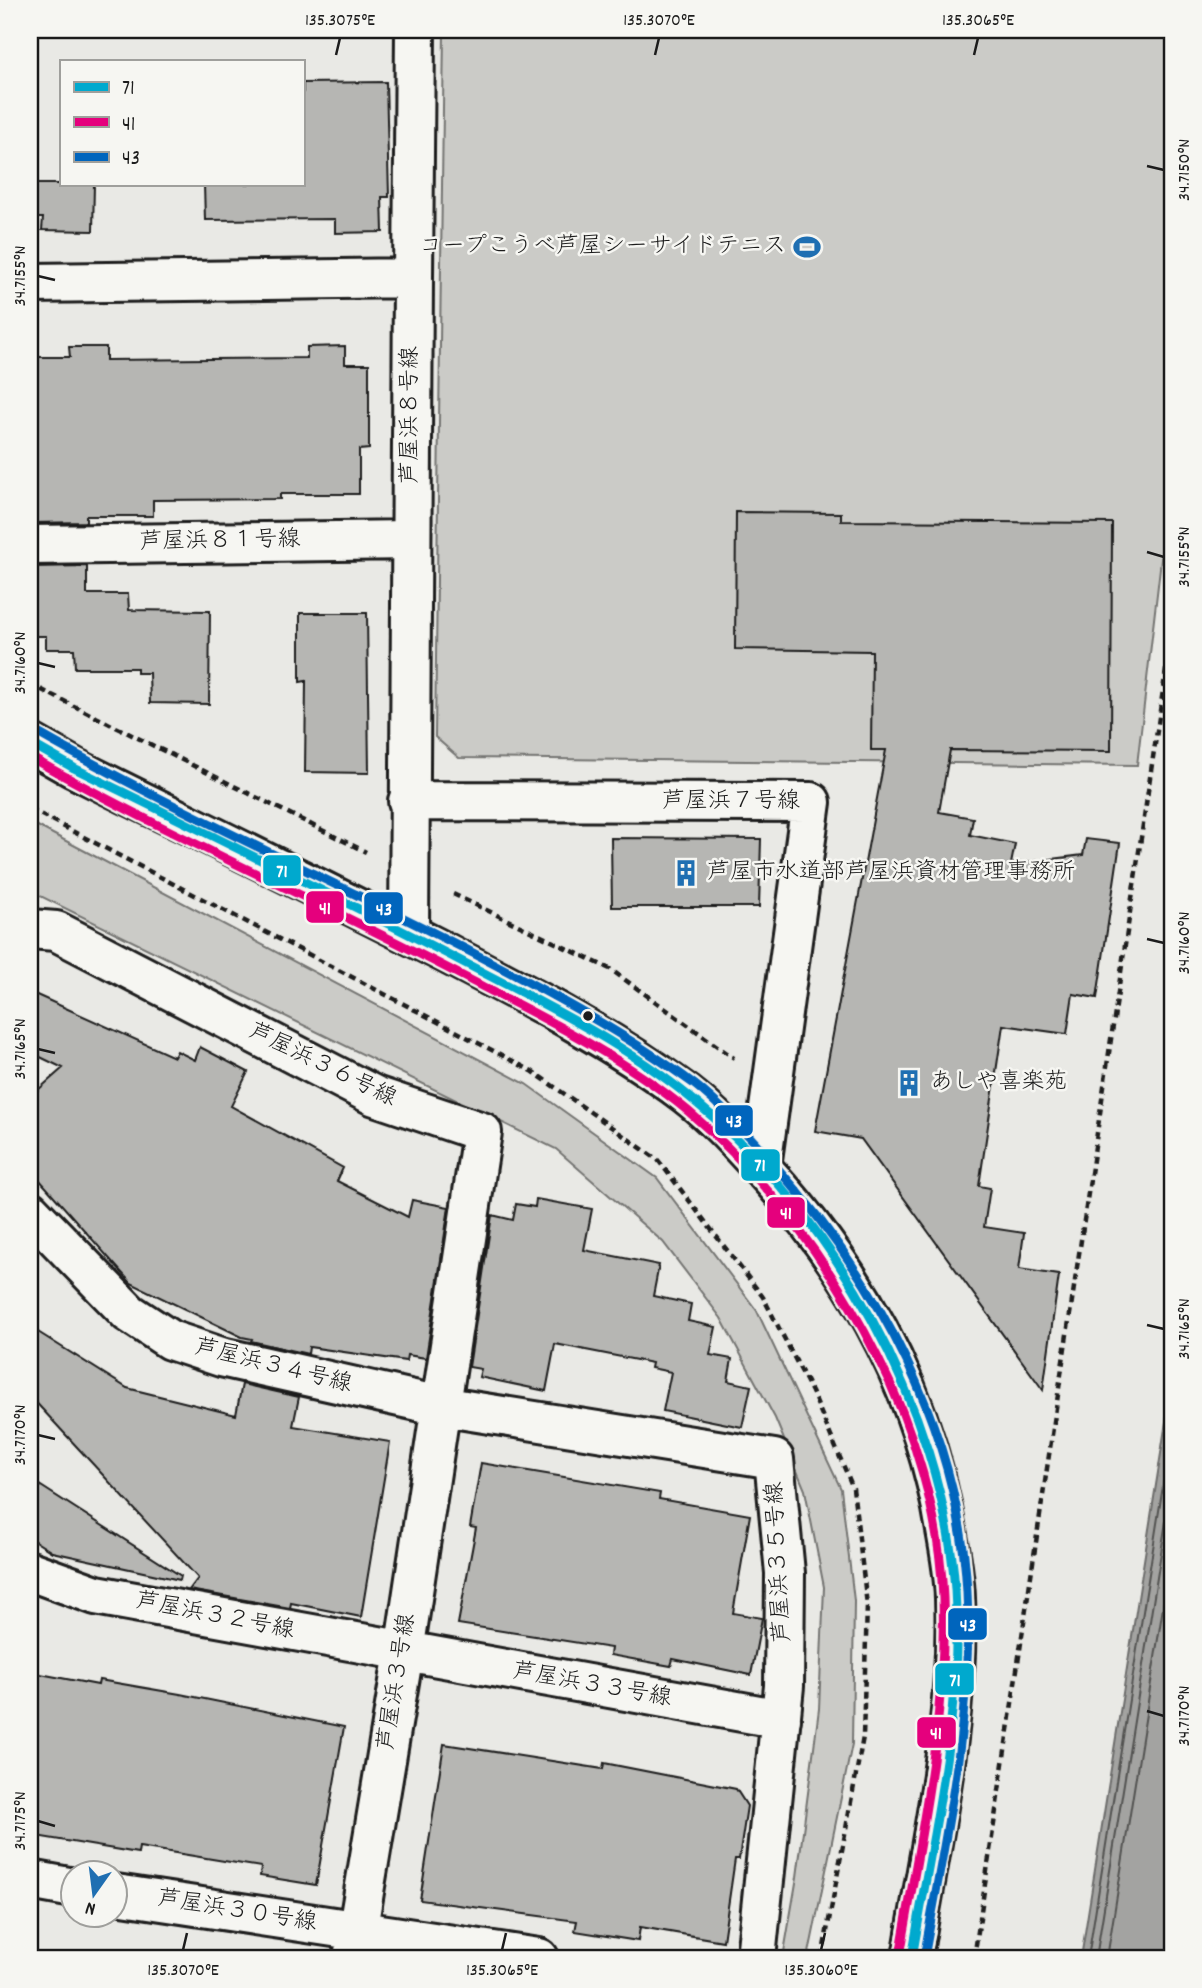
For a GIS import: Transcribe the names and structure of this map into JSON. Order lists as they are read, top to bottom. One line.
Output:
{"streets":{"street":["芦屋浜８号線","芦屋浜８１号線","芦屋浜７号線","芦屋浜３６号線","芦屋浜３４号線","芦屋浜３５号線","芦屋浜３２号線","芦屋浜３号線","芦屋浜３３号線","芦屋浜３０号線"]},"crossings":[["芦屋浜８号線","芦屋浜８１号線"],["芦屋浜８号線","芦屋浜７号線"],["芦屋浜３６号線","芦屋浜３４号線"],["芦屋浜３６号線","芦屋浜３５号線"],["芦屋浜３６号線","芦屋浜３号線"],["芦屋浜３４号線","芦屋浜３５号線"],["芦屋浜３４号線","芦屋浜３号線"],["芦屋浜３５号線","芦屋浜３号線"],["芦屋浜３５号線","芦屋浜３３号線"],["芦屋浜３２号線","芦屋浜３号線"],["芦屋浜３２号線","芦屋浜３３号線"],["芦屋浜３号線","芦屋浜３３号線"],["芦屋浜３号線","芦屋浜３０号線"]],"places":{"sports":["コープこうべ芦屋シーサイドテニス"],"building":["芦屋市水道部芦屋浜資材管理事務所","あしや喜楽苑"]},"lines":["transit line 43","transit line 71","transit line 41"],"legend":["71","41","43"],"north":"bottom","coordinates":["135.3075°E","135.3070°E","135.3065°E","34.7150°N","34.7155°N","34.7160°N","34.7165°N","34.7170°N","34.7175°N","135.3060°E"]}
